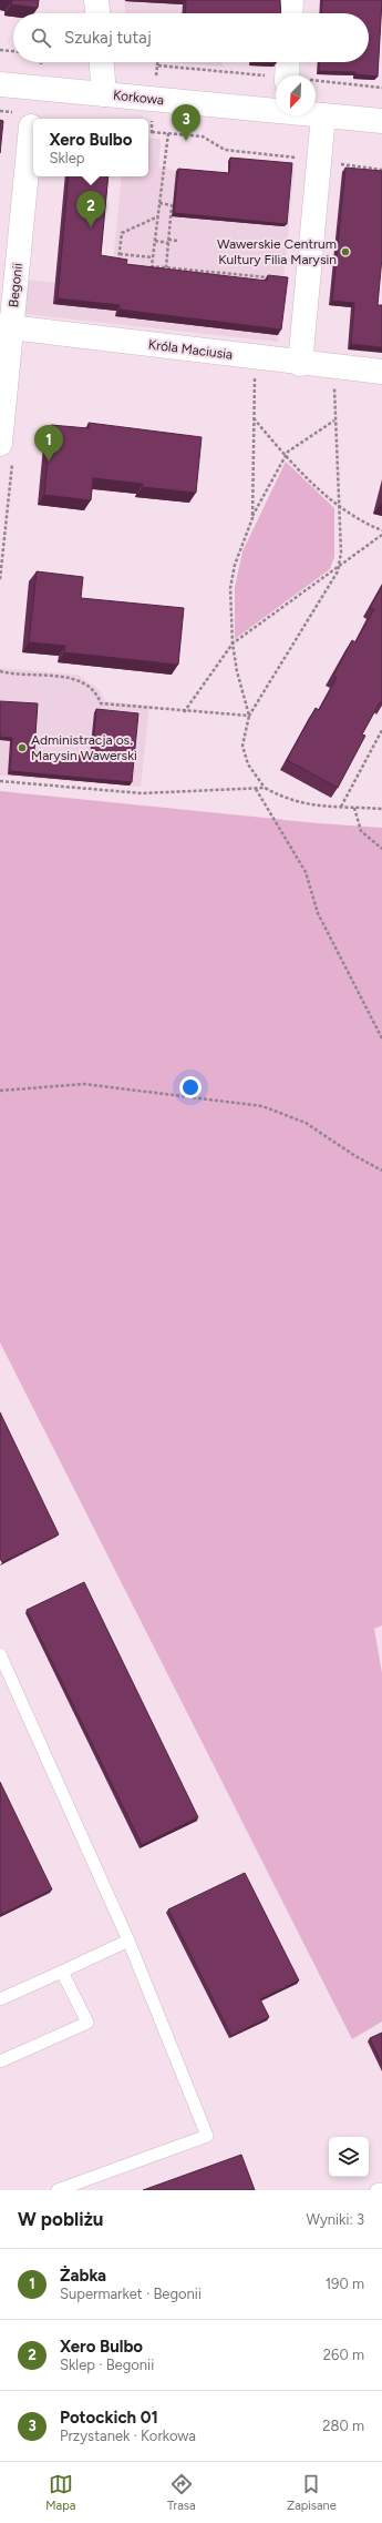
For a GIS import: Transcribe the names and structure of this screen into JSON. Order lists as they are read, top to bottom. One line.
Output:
{"streets":{"street":["Korkowa","Begonii","Króla Maciusia"]},"crossings":[["Begonii","Króla Maciusia"]],"places":["Wawerskie Centrum Kultury Filia Marysin","Administracja os. Marysin Wawerski"],"north":"bottom left","page":{"search":"Szukaj tutaj","pins":["3","2","1"],"popup":["Xero Bulbo","Sklep"],"heading":["W pobliżu","Wyniki: 3"],"list":[{"mark":"1","name":"Żabka","note":"Supermarket · Begonii","value":"190 m"},{"mark":"2","name":"Xero Bulbo","note":"Sklep · Begonii","value":"260 m"},{"mark":"3","name":"Potockich 01","note":"Przystanek · Korkowa","value":"280 m"}],"nav":["Mapa","Trasa","Zapisane"]}}
